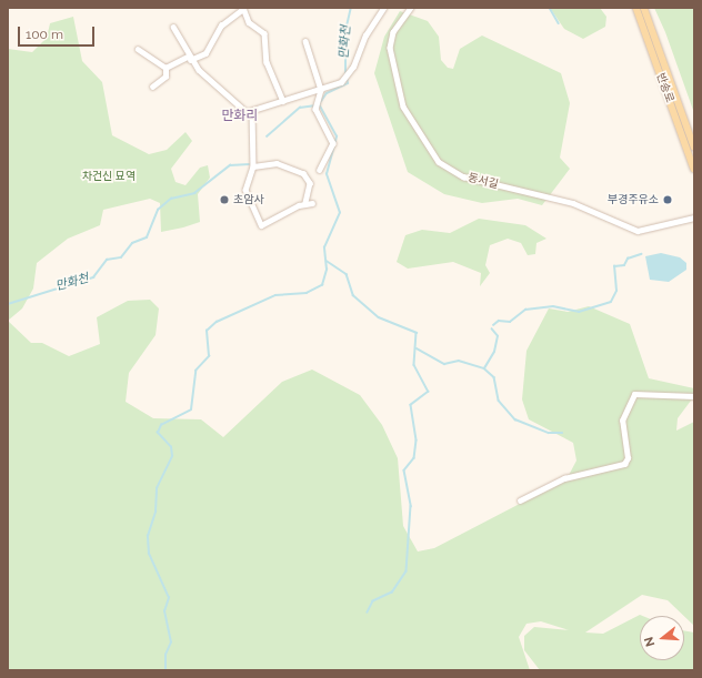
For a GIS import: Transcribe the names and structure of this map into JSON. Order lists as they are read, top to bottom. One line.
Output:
{"streets":{"main road":["반송로"],"street":["동서길"]},"districts":["만화리"],"water":["만화천"],"parks":["차건신 묘역"],"places":["초암사","부경주유소"],"scale_bar":"100 m","north":"left"}
